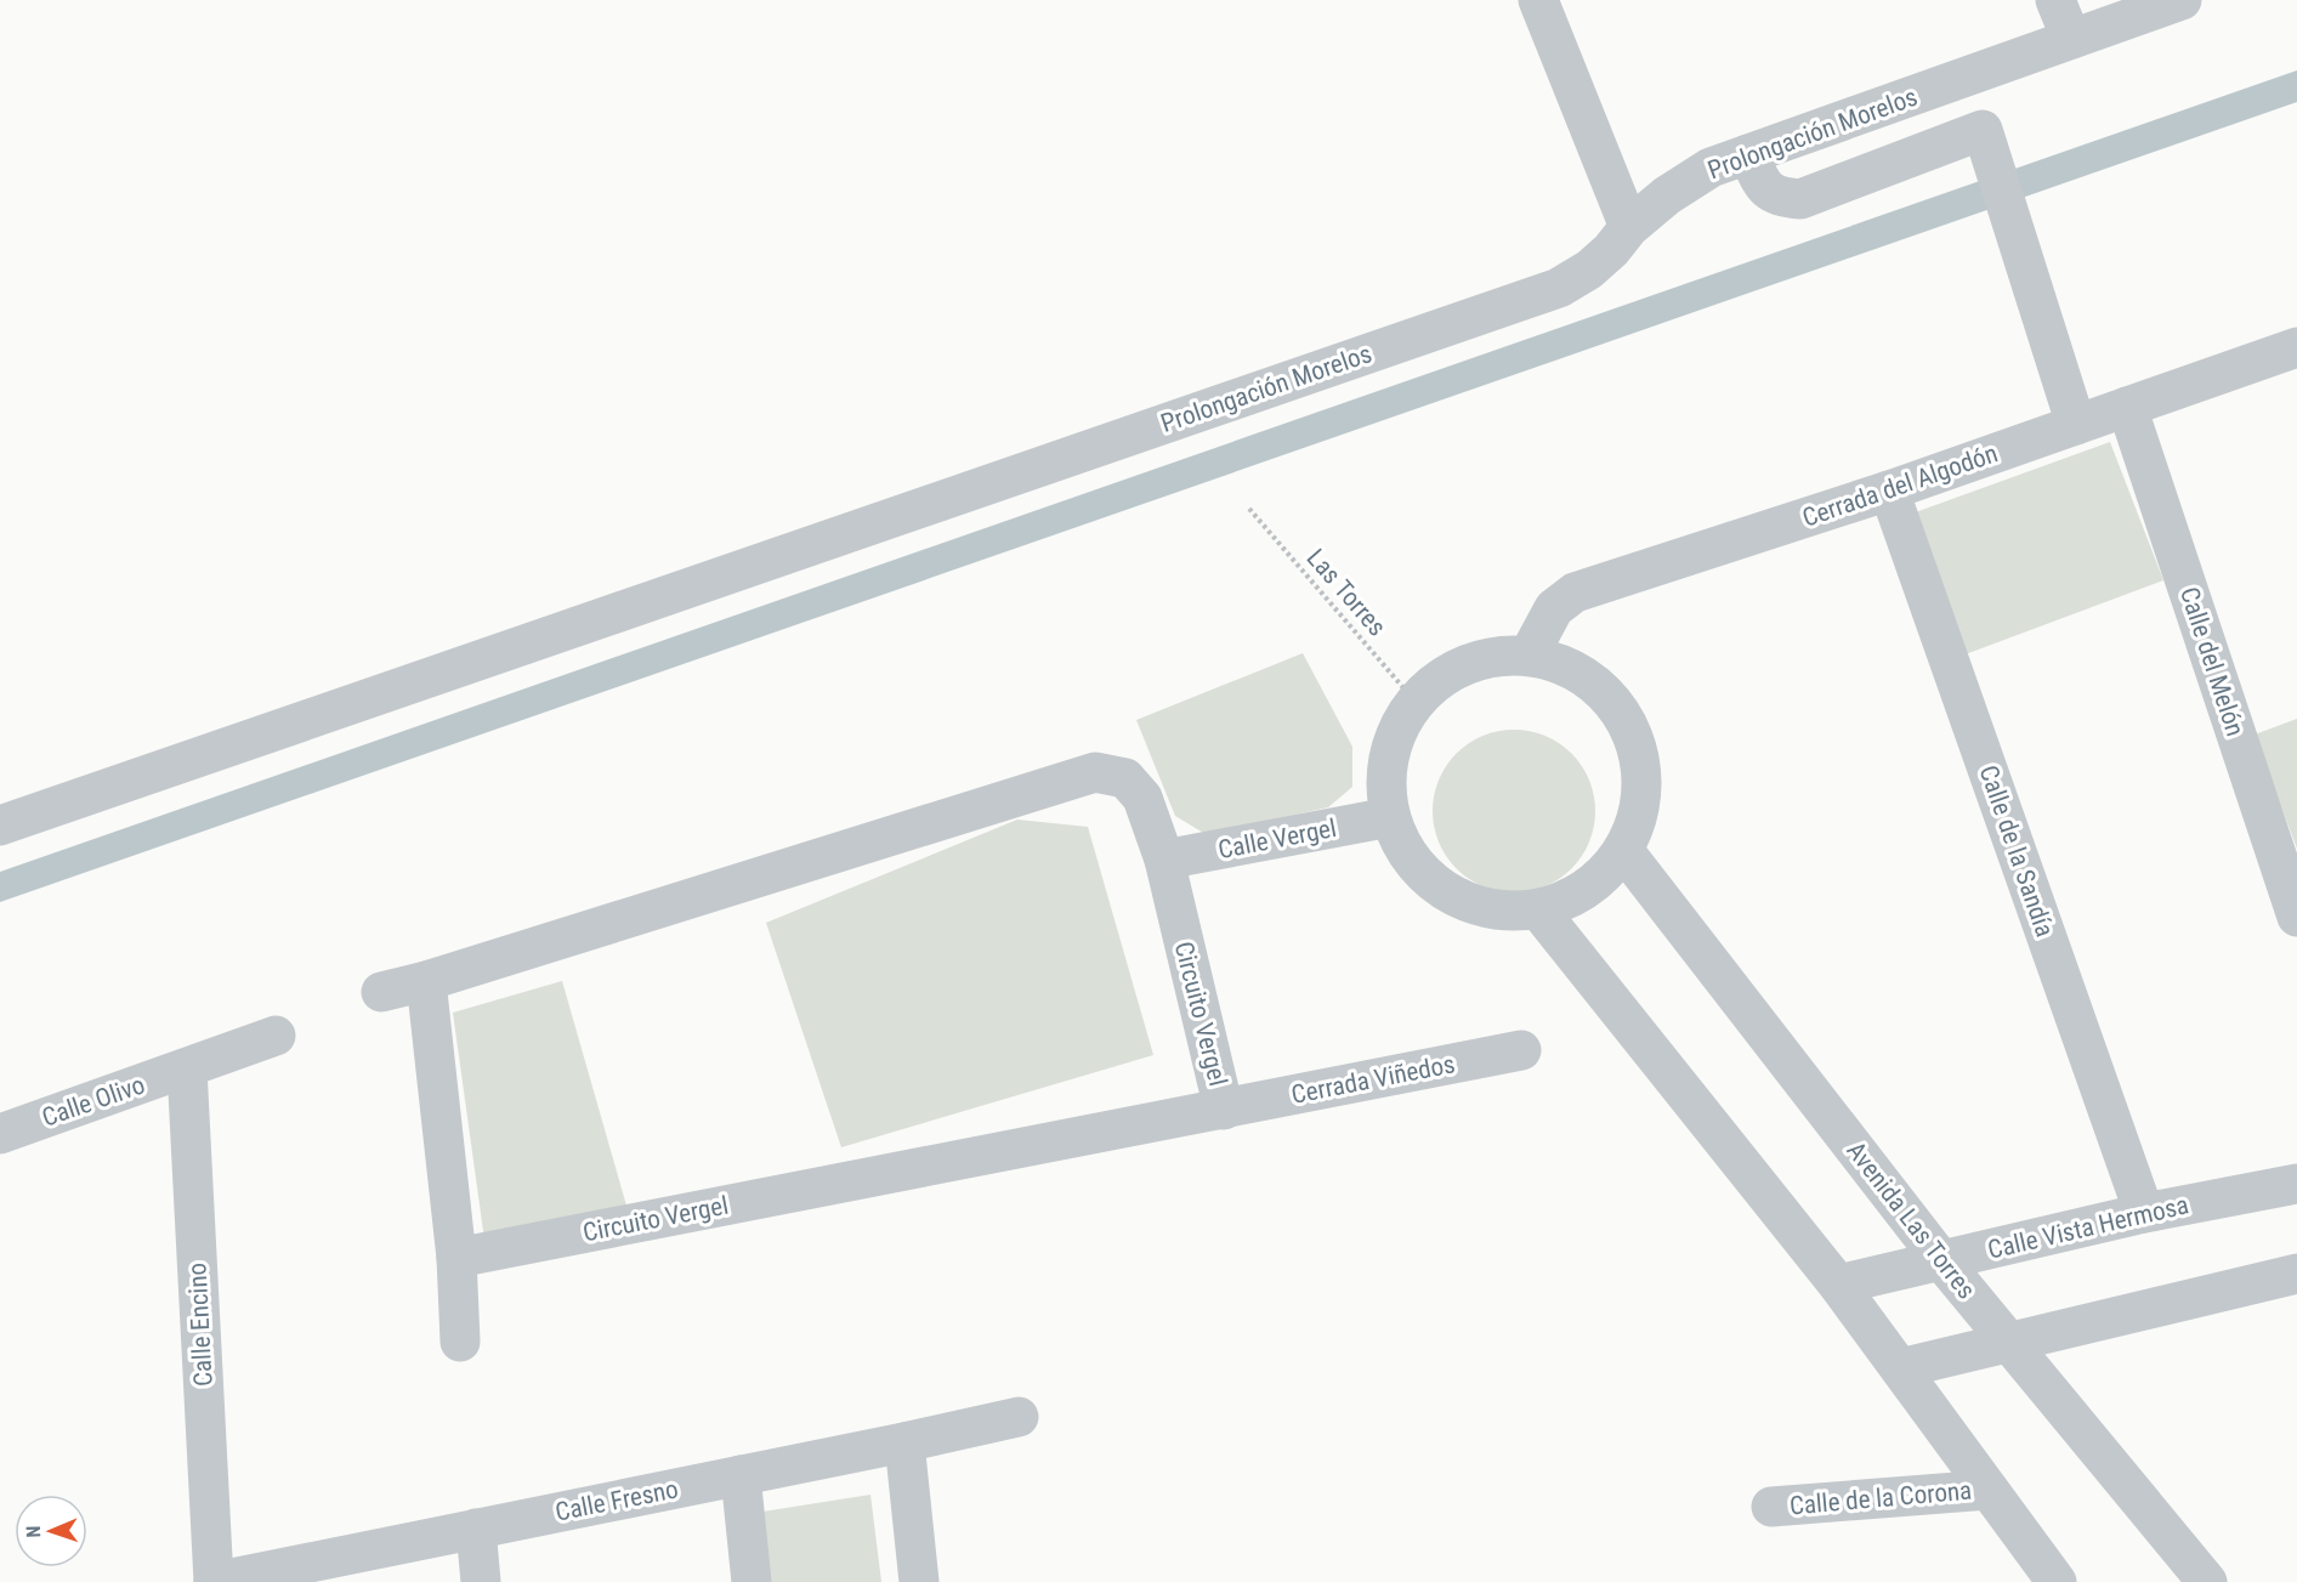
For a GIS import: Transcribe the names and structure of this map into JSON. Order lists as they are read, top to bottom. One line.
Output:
{"streets":{"street":["Prolongación Morelos","Cerrada del Algodón","Calle del Melón","Calle Vergel","Calle de la Sandía","Circuito Vergel","Cerrada Viñedos","Calle Olivo","Avenida Las Torres","Calle Vista Hermosa","Calle Encino","Calle de la Corona","Calle Fresno"],"path":["Las Torres"]},"crossings":[["Cerrada del Algodón","Las Torres"],["Cerrada del Algodón","Calle del Melón"],["Cerrada del Algodón","Calle Vergel"],["Cerrada del Algodón","Calle de la Sandía"],["Cerrada del Algodón","Avenida Las Torres"],["Las Torres","Calle Vergel"],["Las Torres","Avenida Las Torres"],["Calle Vergel","Circuito Vergel"],["Calle Vergel","Avenida Las Torres"],["Calle de la Sandía","Calle Vista Hermosa"],["Circuito Vergel","Cerrada Viñedos"],["Calle Olivo","Calle Encino"],["Avenida Las Torres","Calle Vista Hermosa"],["Calle Encino","Calle Fresno"]],"north":"left"}
